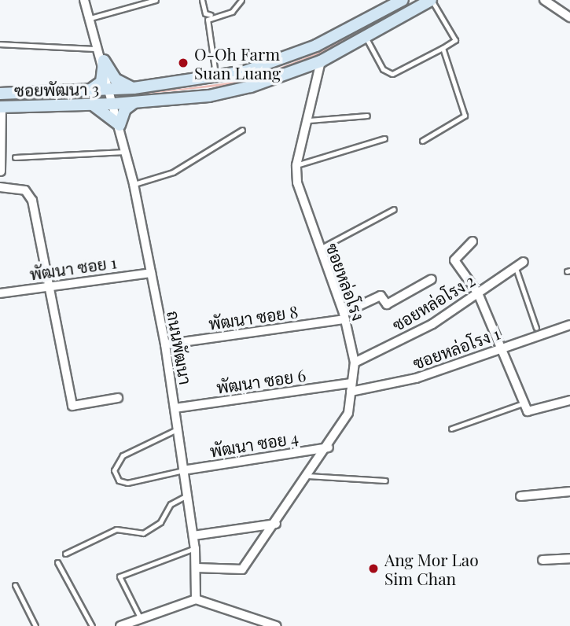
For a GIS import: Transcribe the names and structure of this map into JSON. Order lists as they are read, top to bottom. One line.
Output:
{"streets":{"main road":["ซอยพัฒนา 3"],"street":["พัฒนา ซอย 1","ซอยหล่อโรง","ซอยหล่อโรง 2","พัฒนา ซอย 8","ถนนพัฒนา","ซอยหล่อโรง 1","พัฒนา ซอย 6","พัฒนา ซอย 4"]},"crossings":[["ซอยพัฒนา 3","ถนนพัฒนา"],["พัฒนา ซอย 1","ถนนพัฒนา"],["ซอยหล่อโรง","ซอยหล่อโรง 2"],["ซอยหล่อโรง","พัฒนา ซอย 8"],["ซอยหล่อโรง","ถนนพัฒนา"],["ซอยหล่อโรง","ซอยหล่อโรง 1"],["ซอยหล่อโรง","พัฒนา ซอย 6"],["ซอยหล่อโรง","พัฒนา ซอย 4"],["พัฒนา ซอย 8","ถนนพัฒนา"],["ถนนพัฒนา","พัฒนา ซอย 6"],["ถนนพัฒนา","พัฒนา ซอย 4"],["ซอยหล่อโรง 1","พัฒนา ซอย 6"]],"places":["O-Oh Farm Suan Luang","Ang Mor Lao Sim Chan"]}
